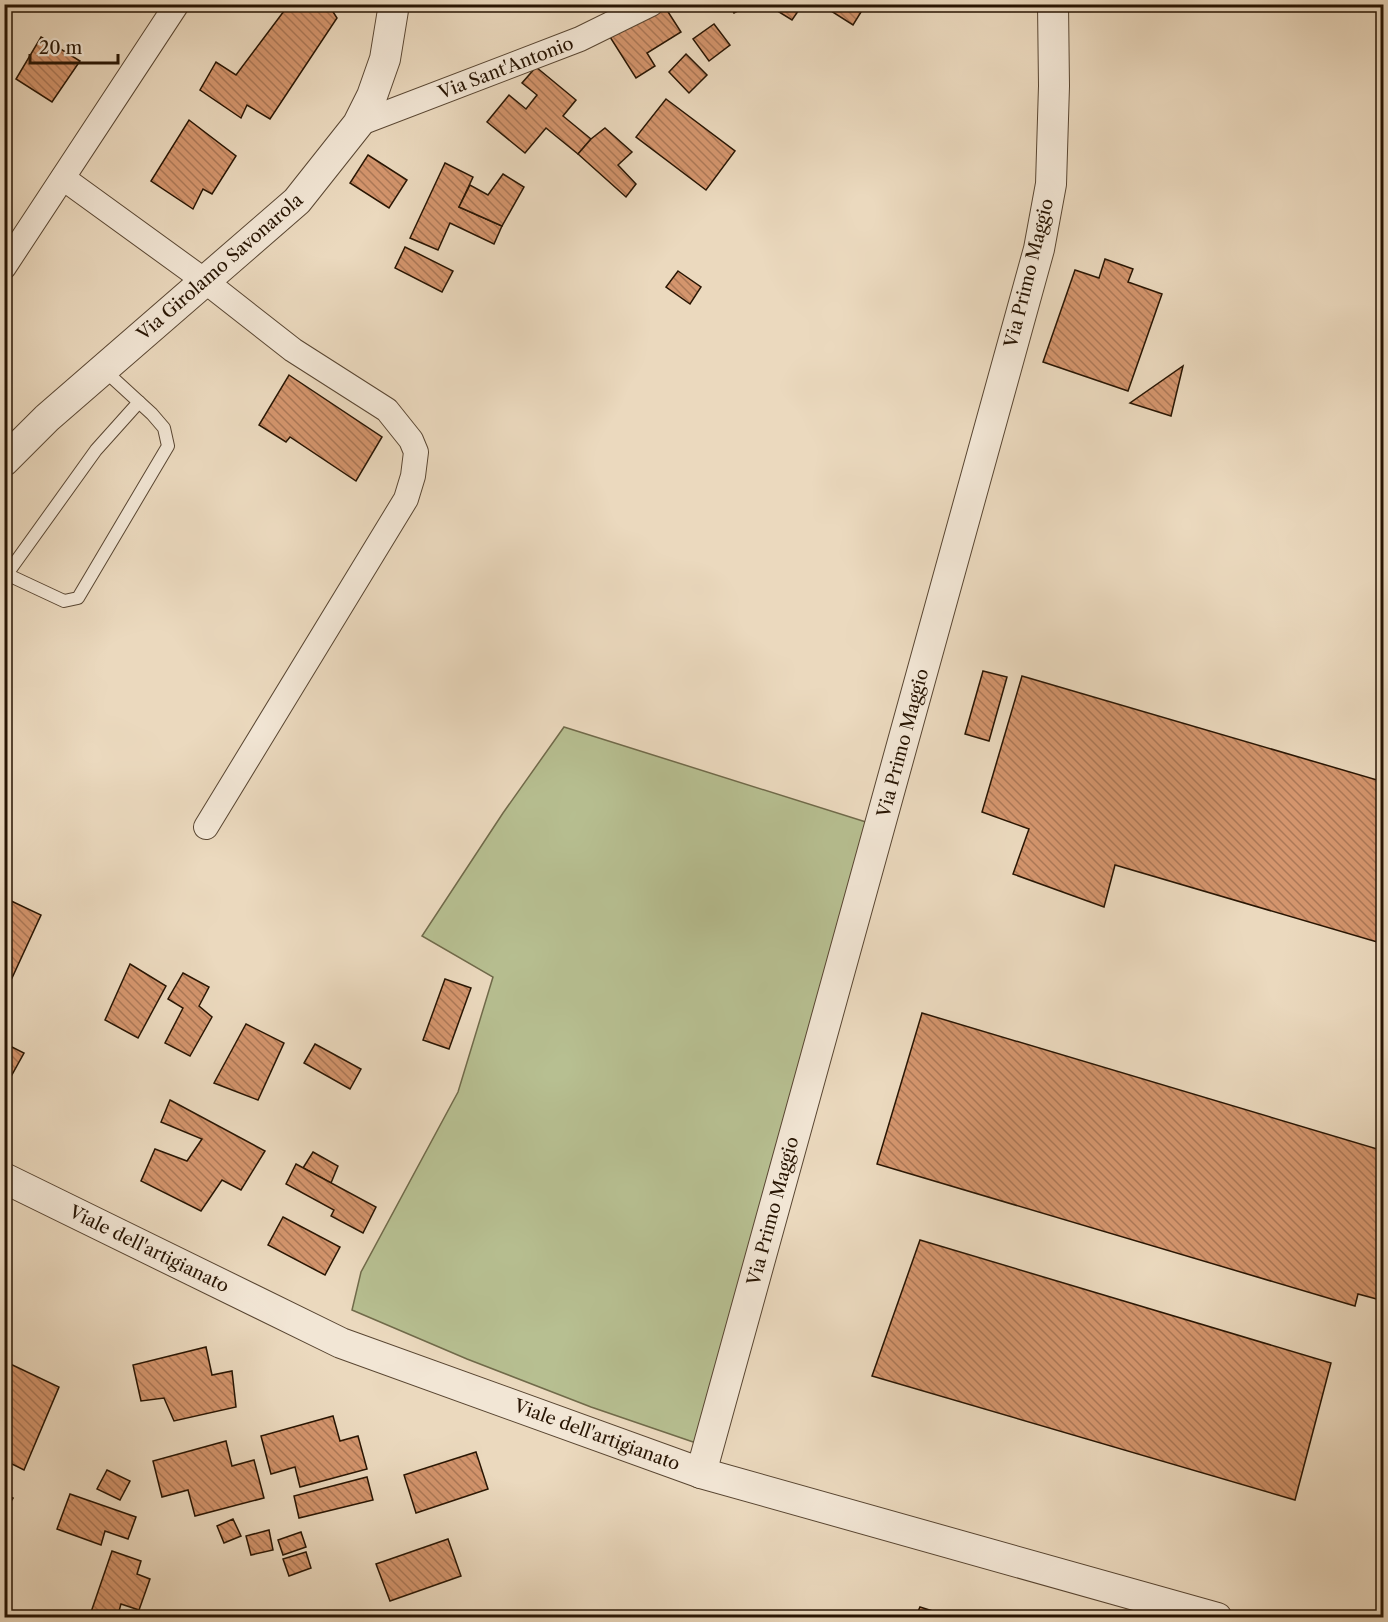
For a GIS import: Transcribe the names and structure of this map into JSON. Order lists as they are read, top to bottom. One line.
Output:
{"streets":{"street":["Via Sant'Antonio","Via Girolamo Savonarola","Via Primo Maggio","Viale dell'artigianato"]},"crossings":[["Via Sant'Antonio","Via Girolamo Savonarola"],["Via Primo Maggio","Viale dell'artigianato"]],"scale_bar":"20 m"}
